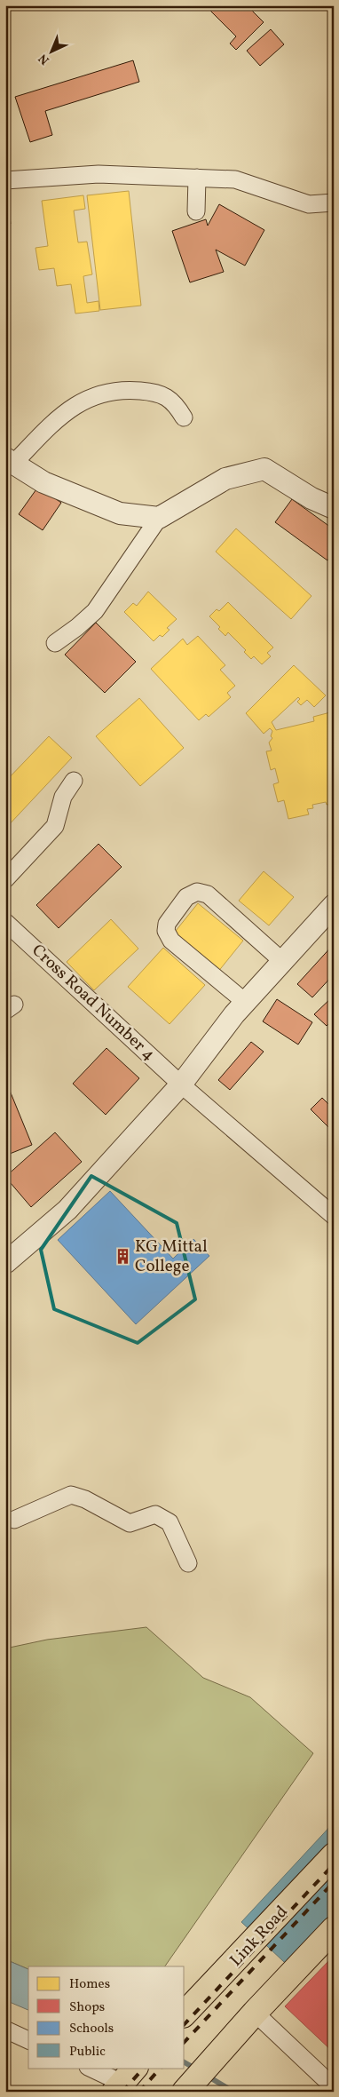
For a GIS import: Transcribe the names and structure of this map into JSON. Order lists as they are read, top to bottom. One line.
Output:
{"streets":{"main road":["Link Road"],"street":["Cross Road Number 4"]},"places":{"building":["KG Mittal College"]},"legend":["Homes","Shops","Schools","Public"],"north":"bottom left"}
